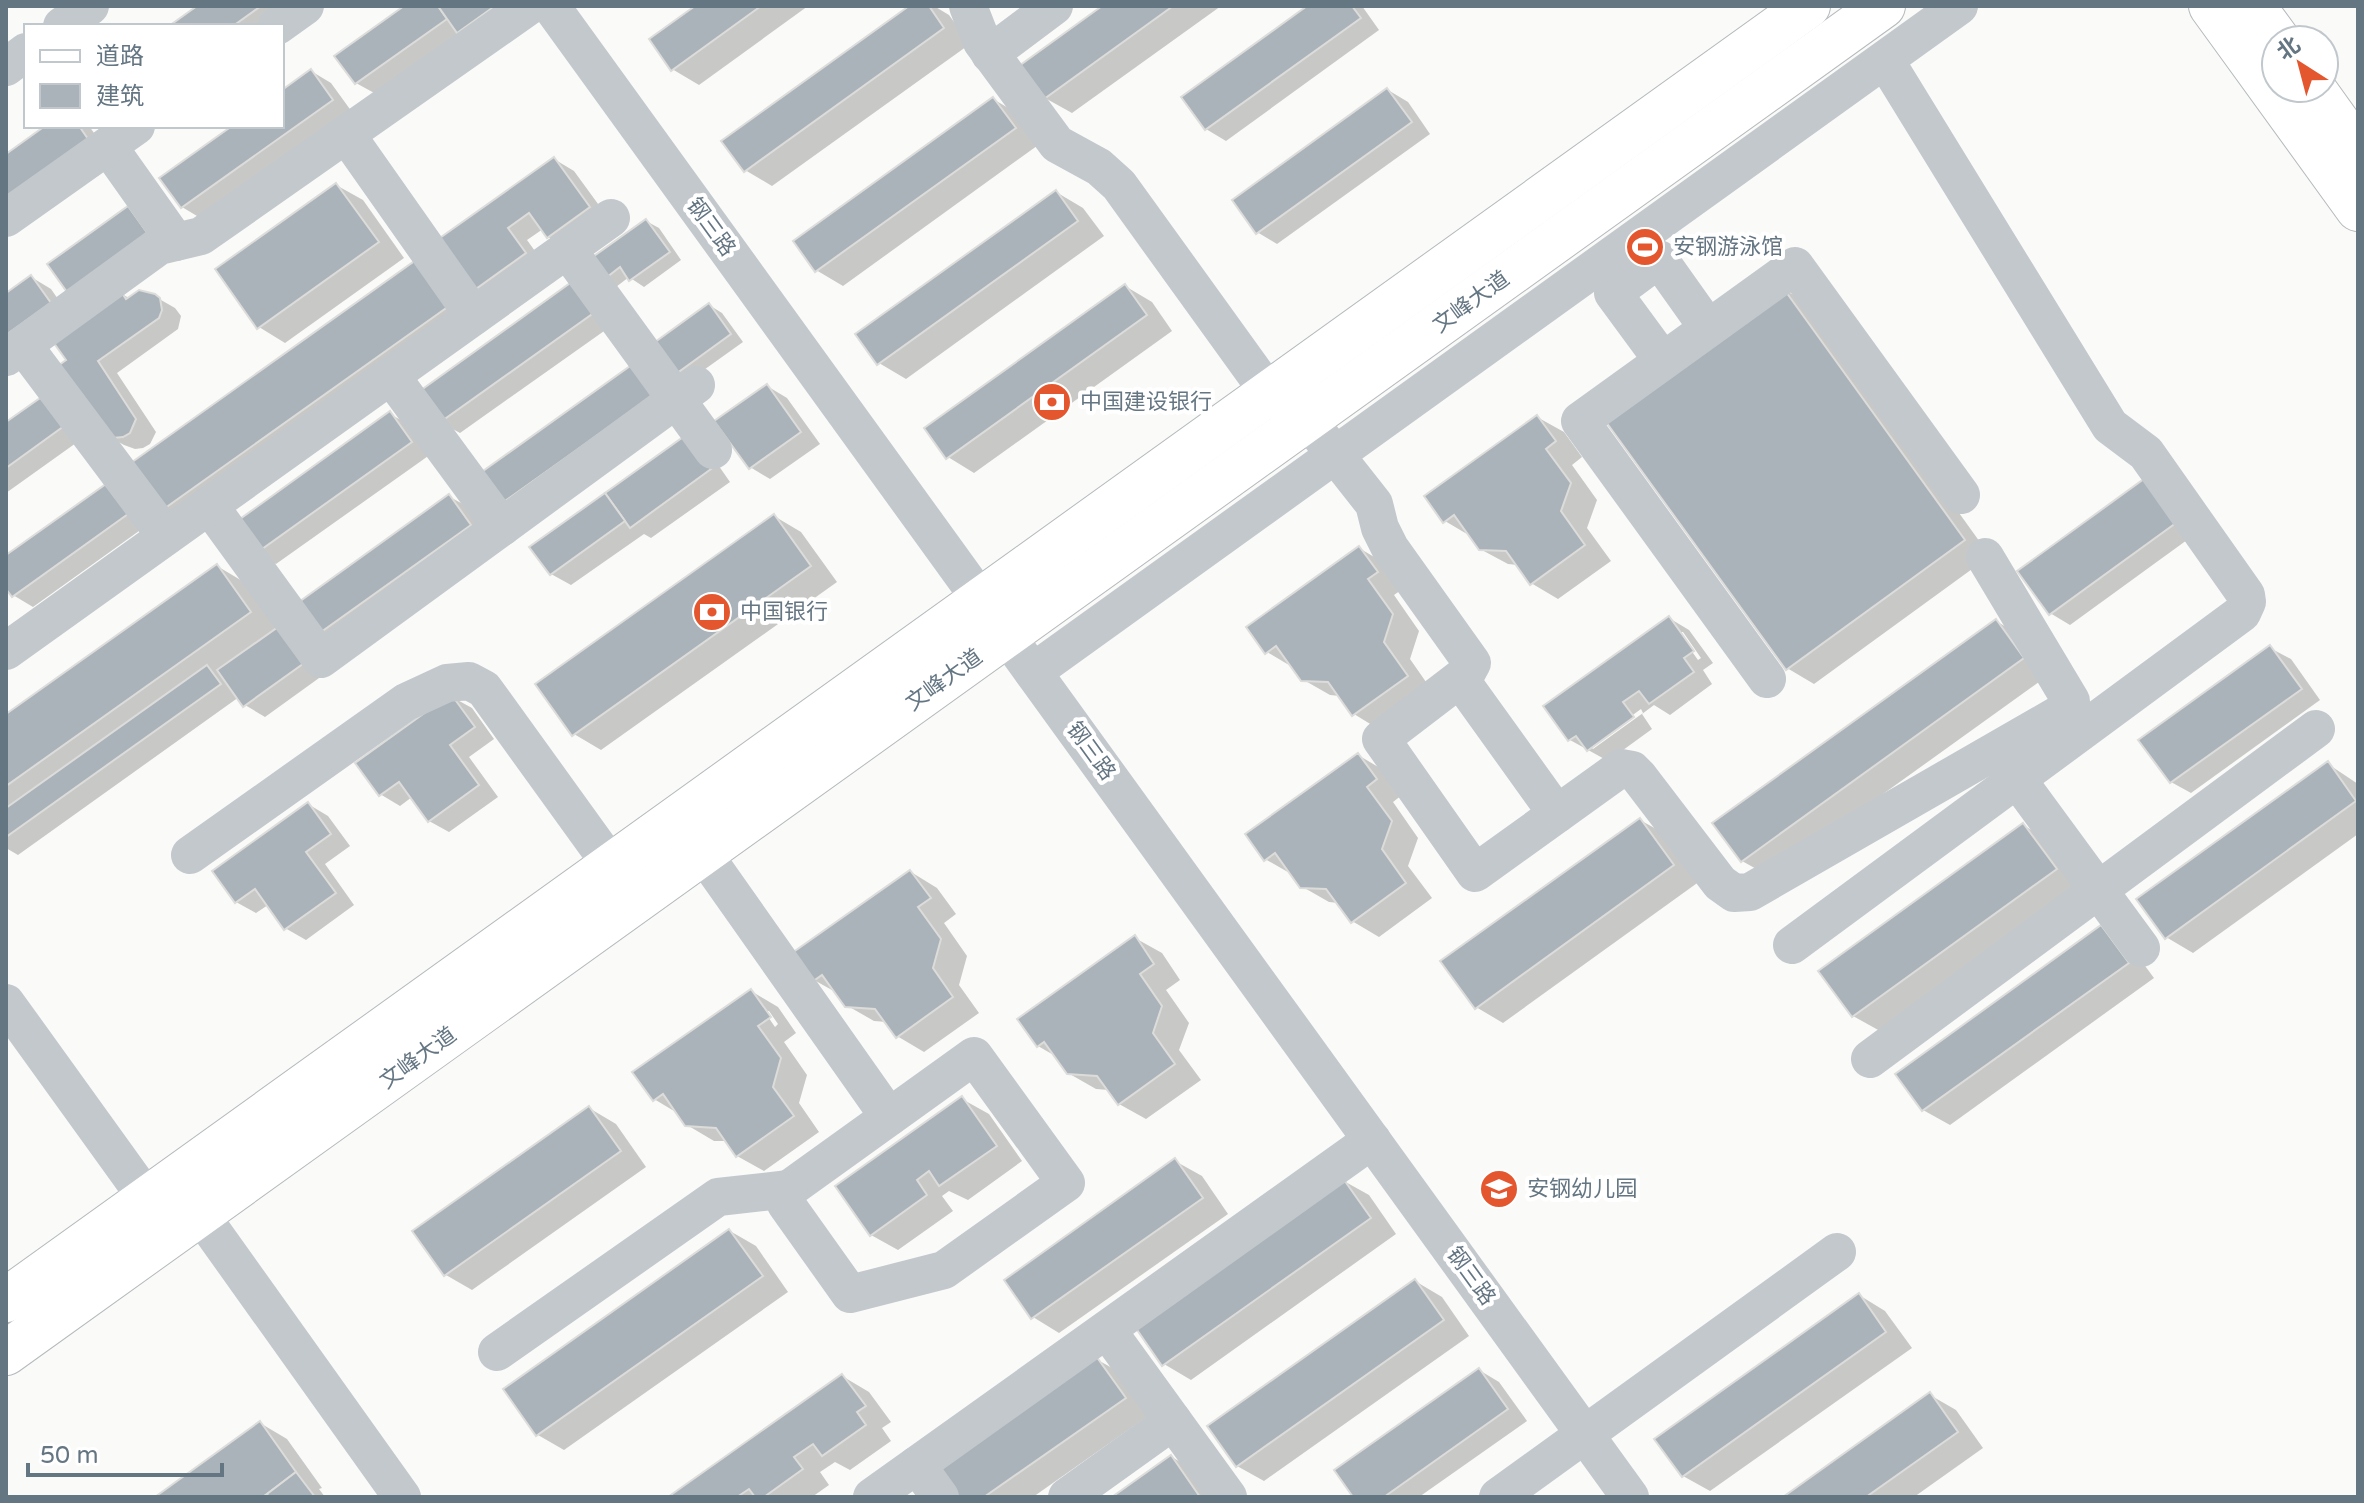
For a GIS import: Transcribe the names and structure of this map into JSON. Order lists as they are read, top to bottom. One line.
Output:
{"streets":{"main road":["文峰大道"],"street":["钢三路"]},"crossings":[["钢三路","文峰大道"]],"places":{"sports":["安钢游泳馆"],"bank":["中国建设银行","中国银行"],"school or university":["安钢幼儿园"]},"legend":["道路","建筑"],"scale_bar":"50 m","north":"top left"}
